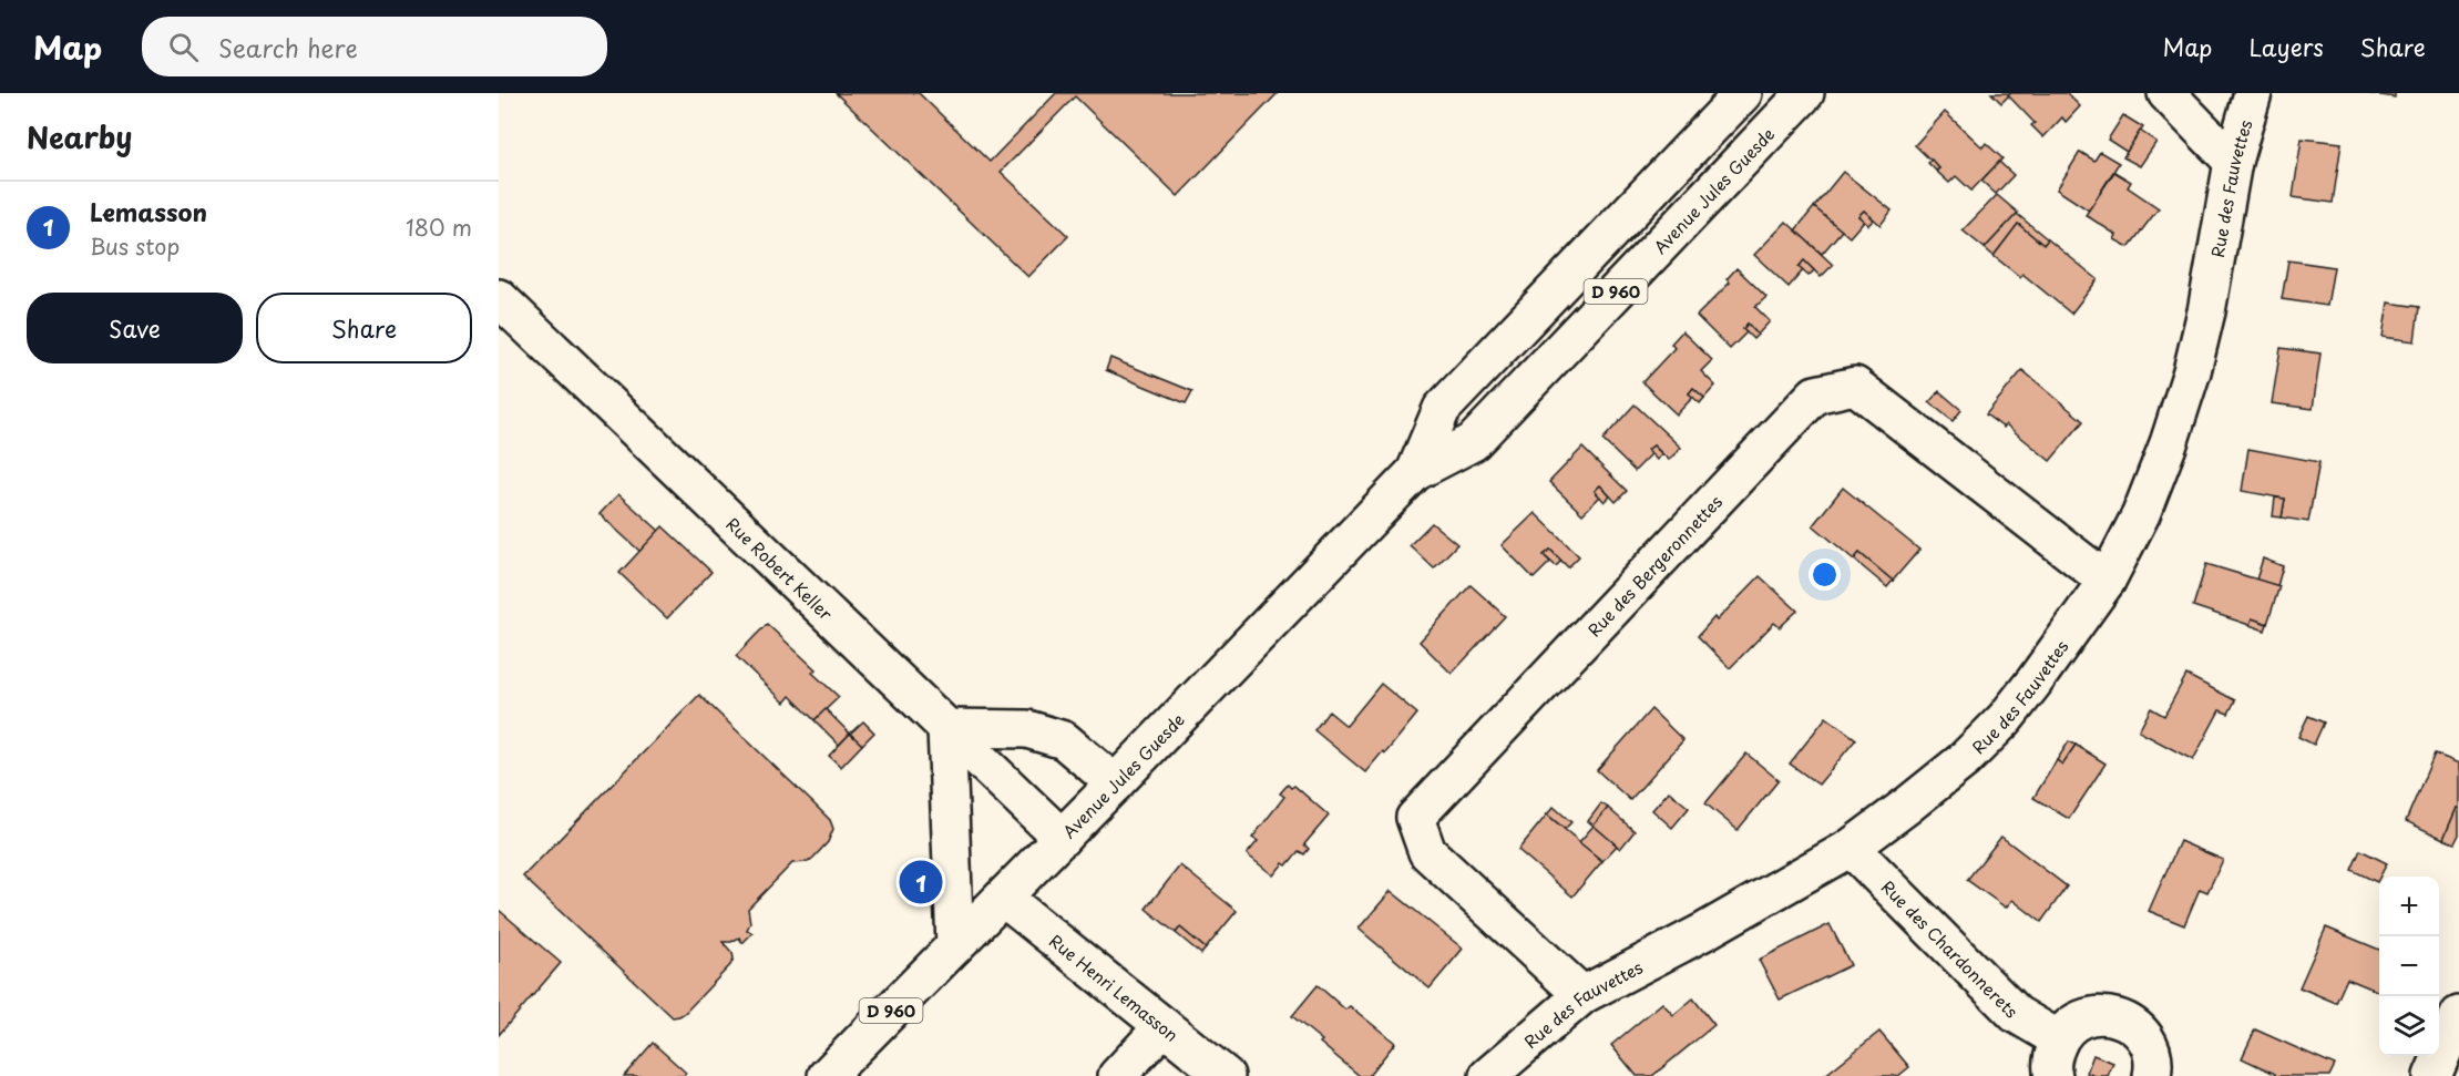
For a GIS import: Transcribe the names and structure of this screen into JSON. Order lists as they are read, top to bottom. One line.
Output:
{"streets":{"street":["Avenue Jules Guesde","Rue des Fauvettes","D 960","Rue des Bergeronnettes","Rue Robert Keller","Rue des Chardonnerets","Rue Henri Lemasson"]},"crossings":[["Avenue Jules Guesde","Rue Robert Keller"],["Avenue Jules Guesde","Rue Henri Lemasson"],["Rue des Fauvettes","Rue des Bergeronnettes"],["Rue des Fauvettes","Rue des Chardonnerets"]],"page":{"header":"Map","search":"Search here","nav":["Map","Layers","Share"],"heading":"Nearby","list":[{"mark":"1","name":"Lemasson","note":"Bus stop","value":"180 m"}],"buttons":["Save","Share"],"pins":"1","map_buttons":["+","−"]}}
